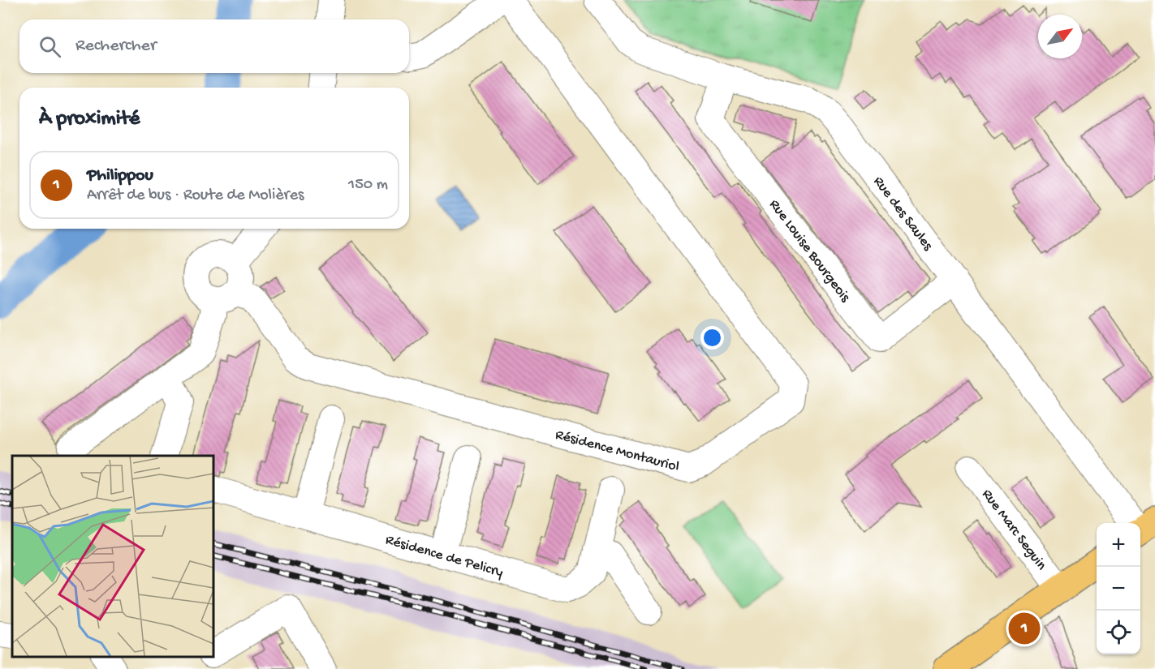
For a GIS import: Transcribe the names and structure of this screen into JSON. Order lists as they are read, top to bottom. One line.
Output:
{"streets":{"street":["Rue des Saules","Rue Louise Bourgeois","Résidence Montauriol","Rue Marc Seguin","Résidence de Pelicry"]},"crossings":[["Rue des Saules","Rue Louise Bourgeois"]],"north":"top right","page":{"search":"Rechercher","heading":"À proximité","list":[{"mark":"1","name":"Philippou","note":"Arrêt de bus · Route de Molières","value":"150 m"}],"map_buttons":["+","−"],"pins":"1"}}
